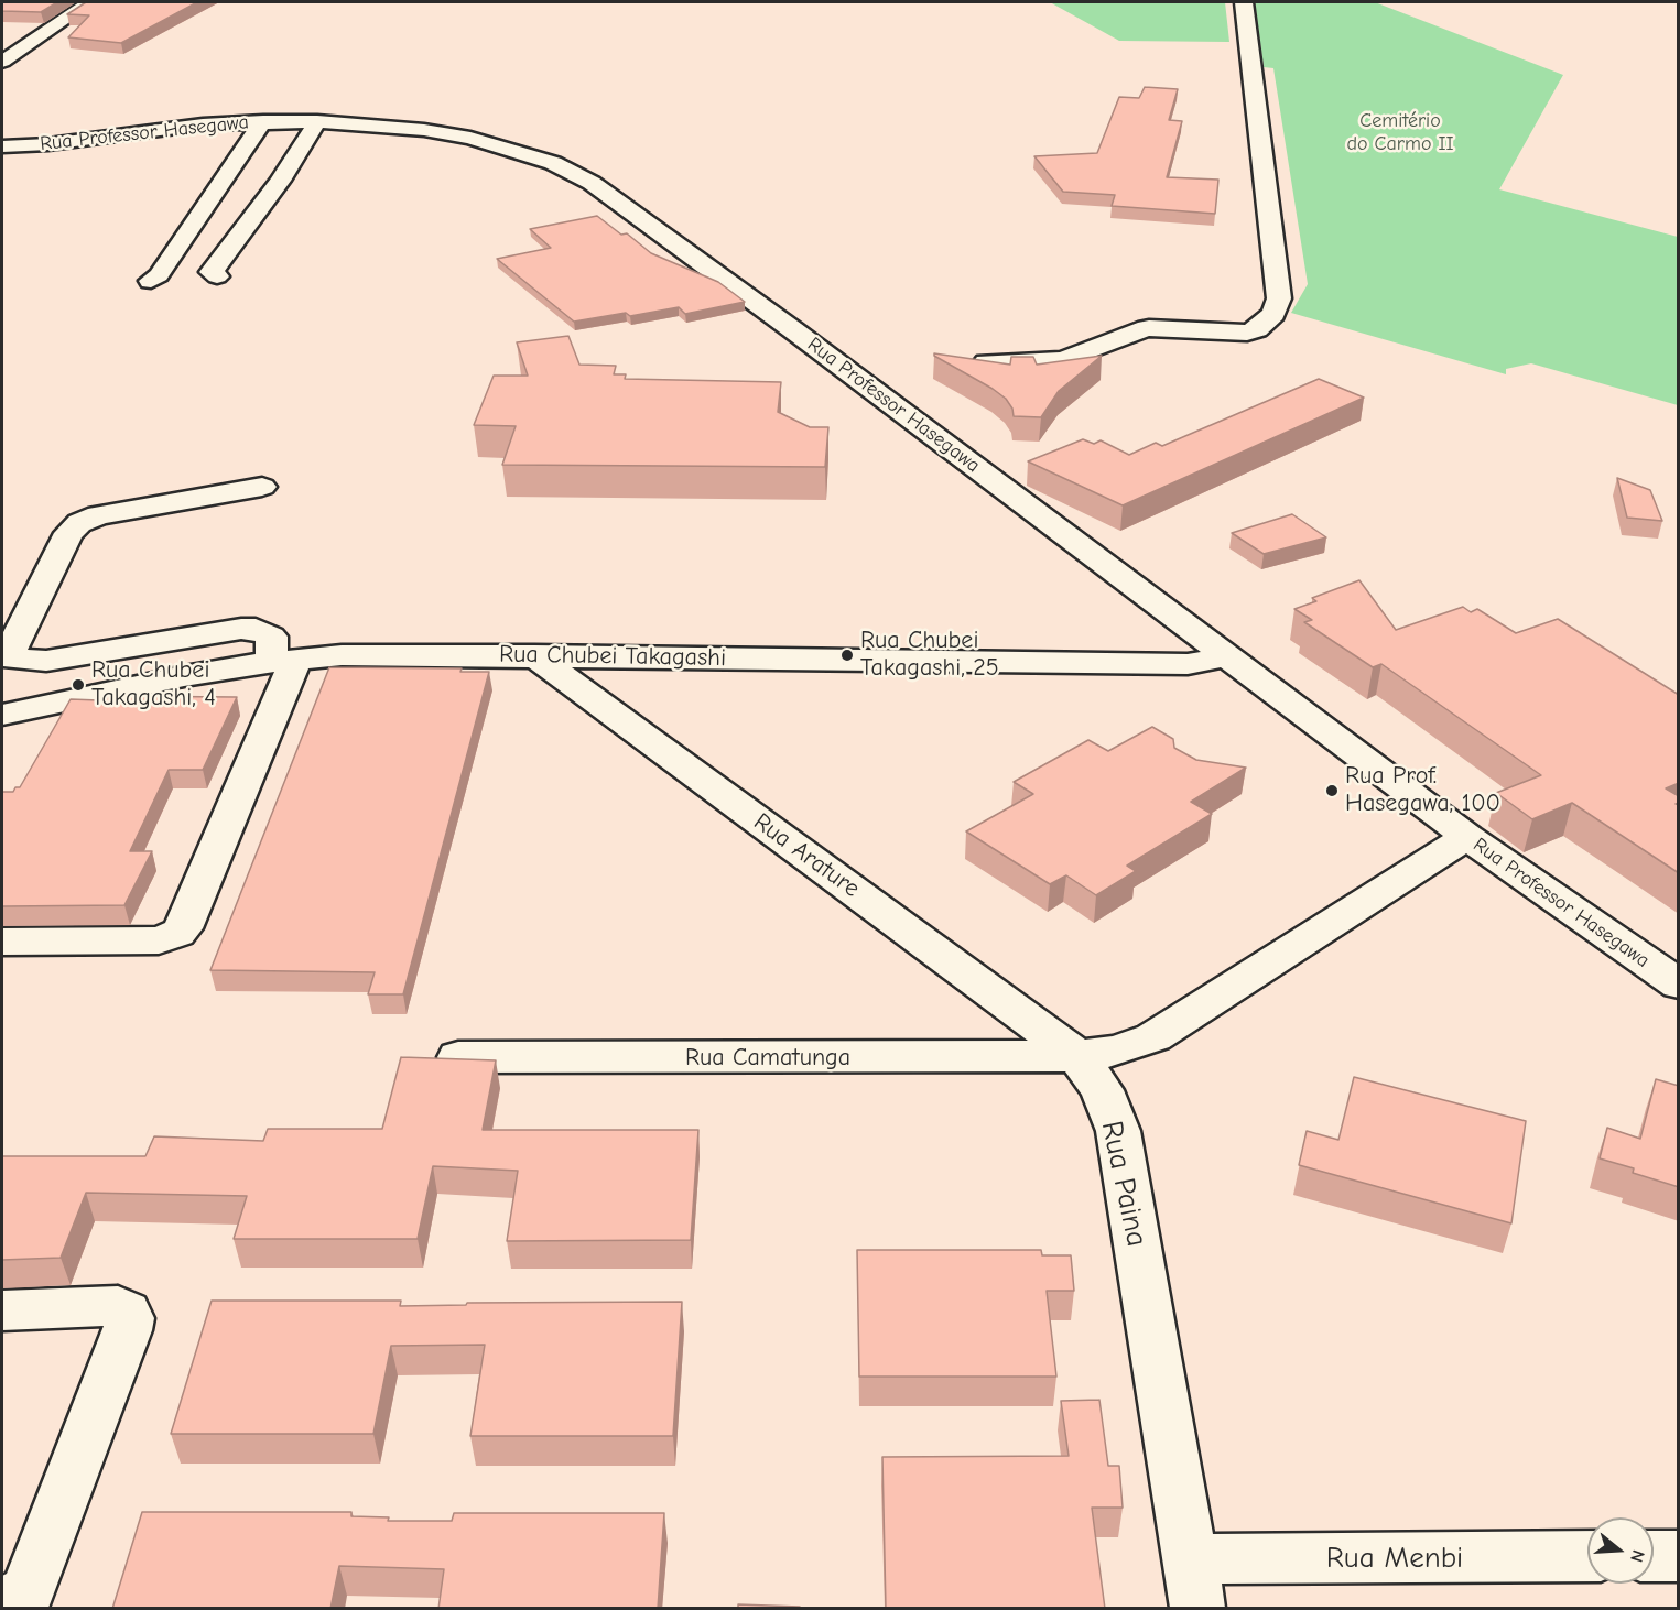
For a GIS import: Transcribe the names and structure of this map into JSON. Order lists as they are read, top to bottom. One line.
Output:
{"streets":{"street":["Rua Professor Hasegawa","Rua Chubei Takagashi","Rua Arature","Rua Camatunga","Rua Paina","Rua Menbi"]},"crossings":[["Rua Professor Hasegawa","Rua Chubei Takagashi"],["Rua Chubei Takagashi","Rua Arature"],["Rua Arature","Rua Camatunga"],["Rua Arature","Rua Paina"],["Rua Camatunga","Rua Paina"],["Rua Paina","Rua Menbi"]],"parks":["Cemitério do Carmo II"],"places":["Rua Chubei Takagashi, 25","Rua Chubei Takagashi, 4","Rua Prof. Hasegawa, 100"],"north":"right"}
